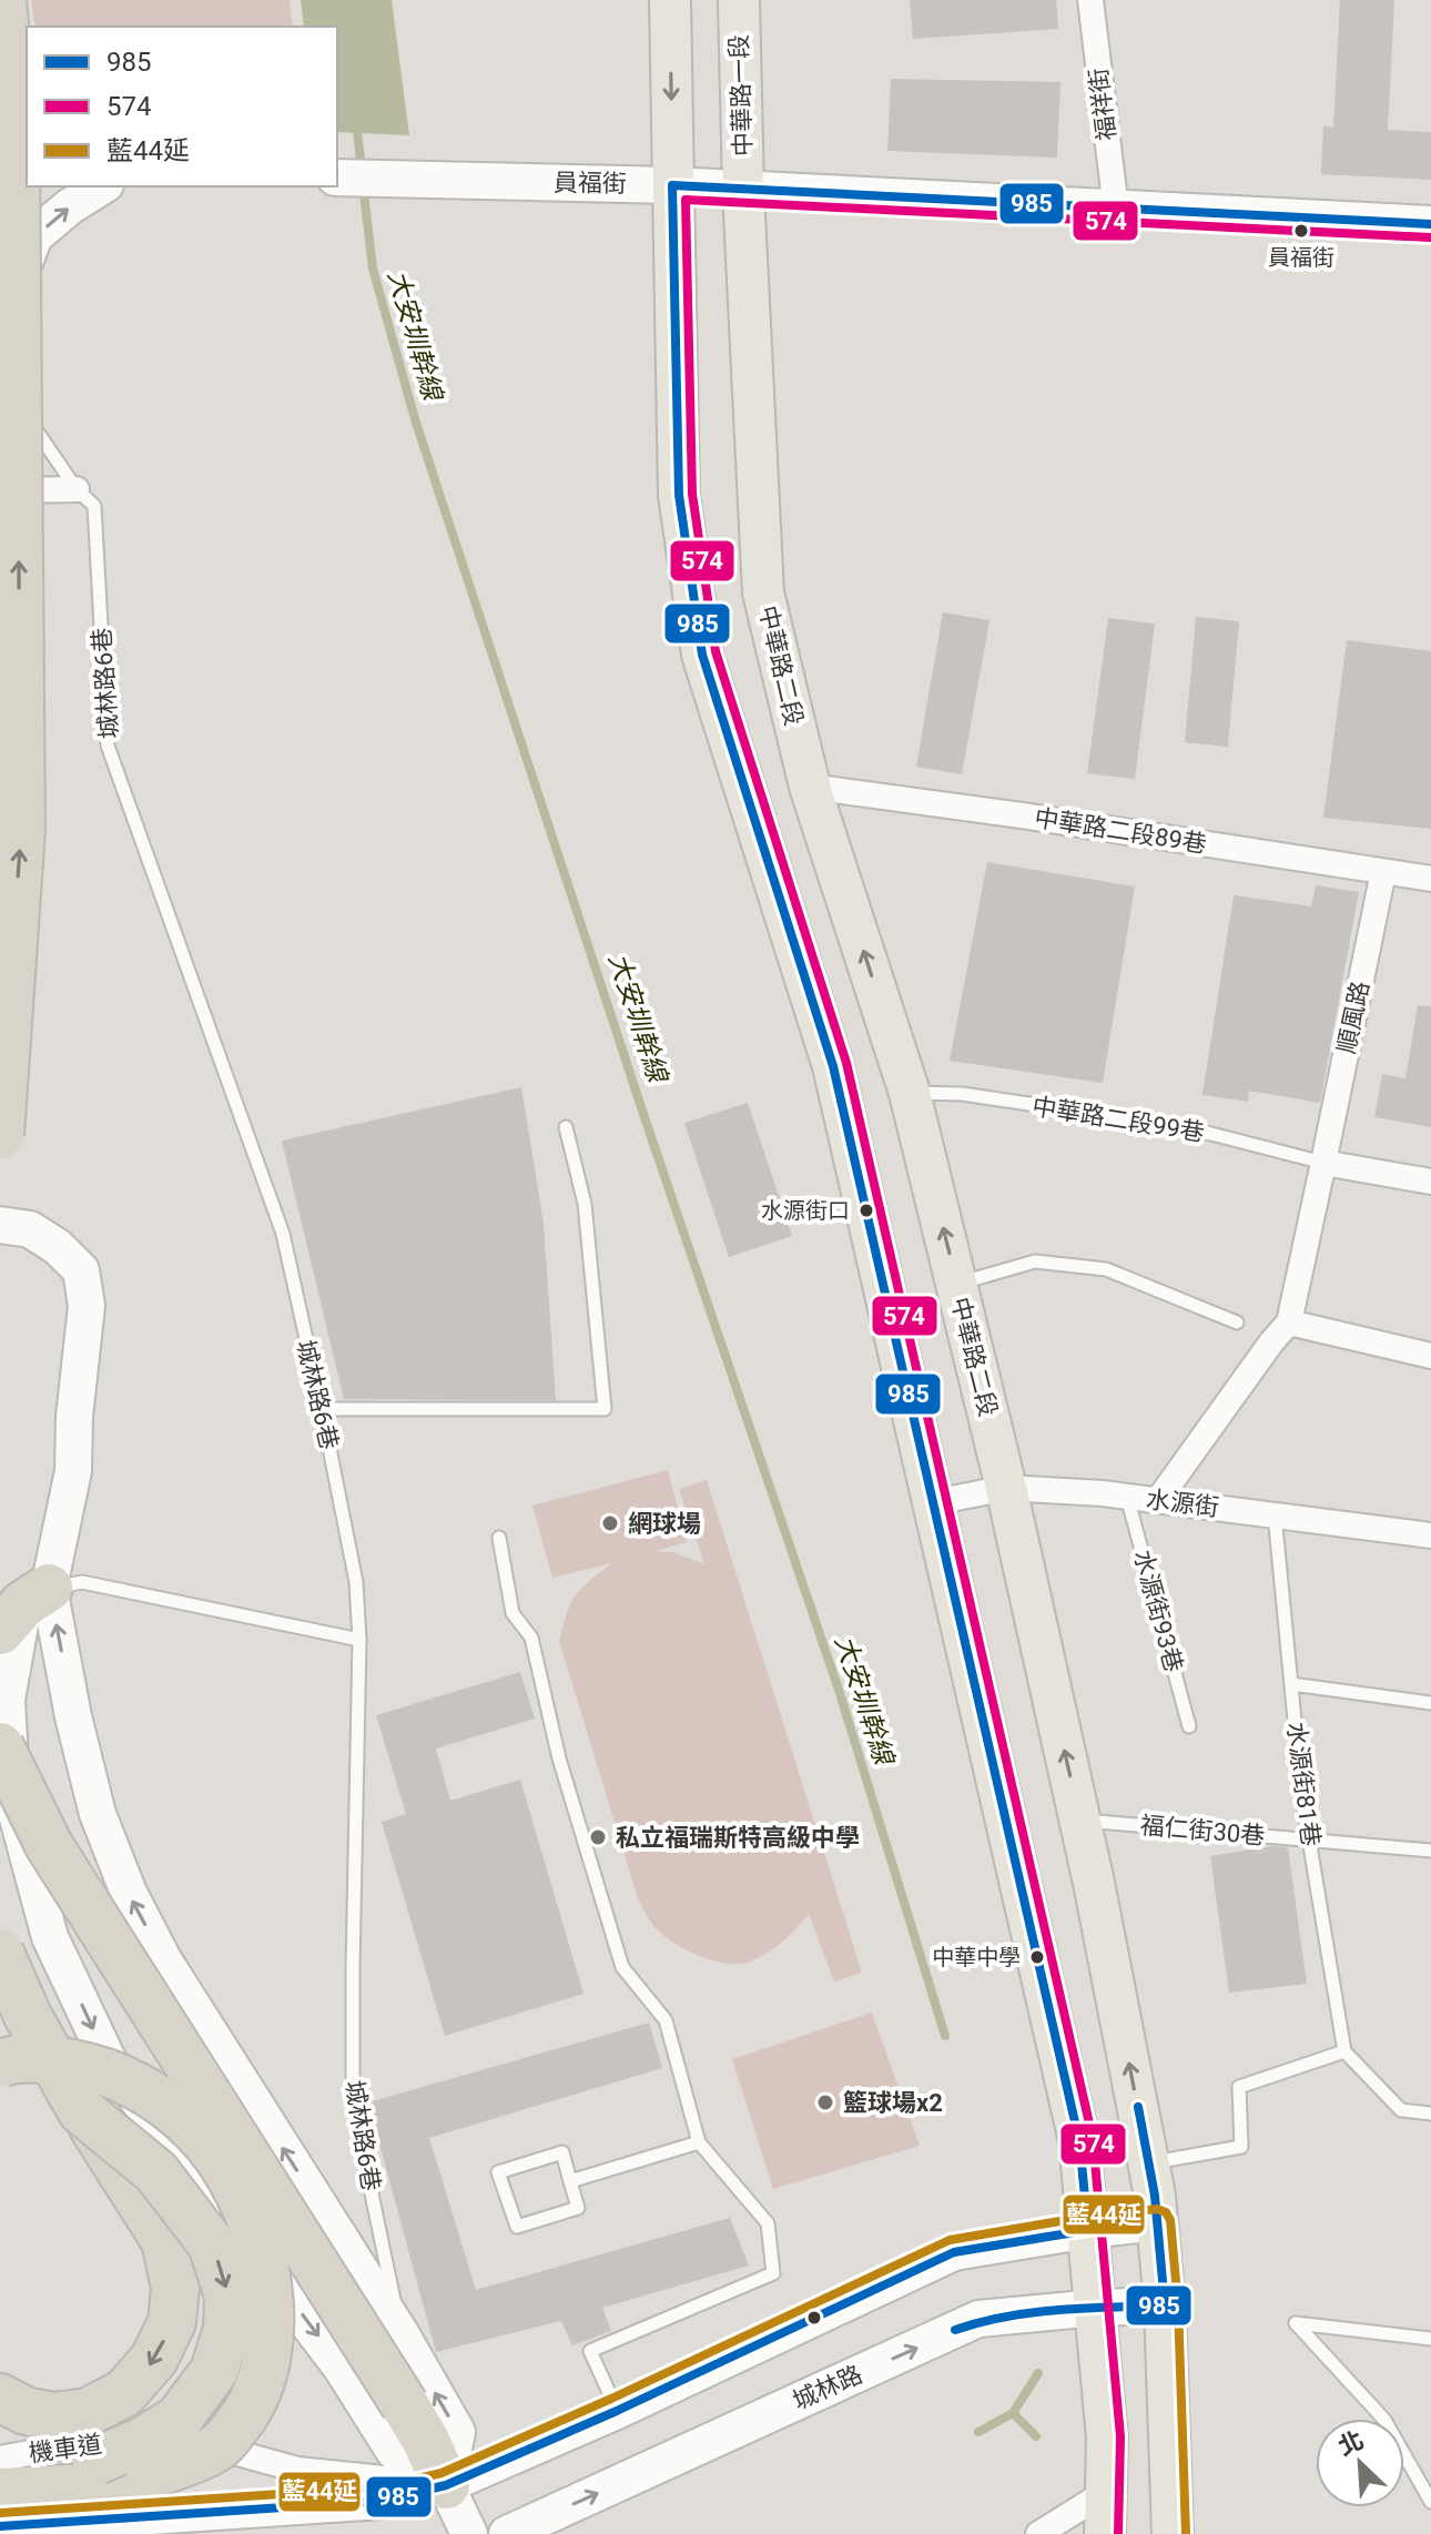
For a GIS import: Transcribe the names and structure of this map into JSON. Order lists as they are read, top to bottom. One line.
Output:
{"streets":{"main road":["中華路一段","中華路二段"],"street":["福祥街","員福街","中華路二段89巷","順風路","水源街","城林路","機車道"],"lane":["城林路6巷","中華路二段99巷","水源街93巷","水源街81巷","福仁街30巷"]},"crossings":[["中華路一段","員福街"],["中華路一段","中華路二段"],["福祥街","員福街"],["員福街","中華路二段"],["中華路二段","中華路二段89巷"],["中華路二段","中華路二段99巷"],["中華路二段","水源街"],["中華路二段","福仁街30巷"],["中華路二段","城林路"],["中華路二段89巷","順風路"],["順風路","中華路二段99巷"],["順風路","水源街"],["水源街","水源街93巷"],["水源街","水源街81巷"],["水源街81巷","福仁街30巷"]],"water":["大安圳幹線"],"places":["員福街","水源街口","網球場","私立福瑞斯特高級中學","中華中學","籃球場x2"],"lines":["transit line 985","transit line 574","transit line 藍44延"],"legend":["985","574","藍44延"],"north":"top left"}
